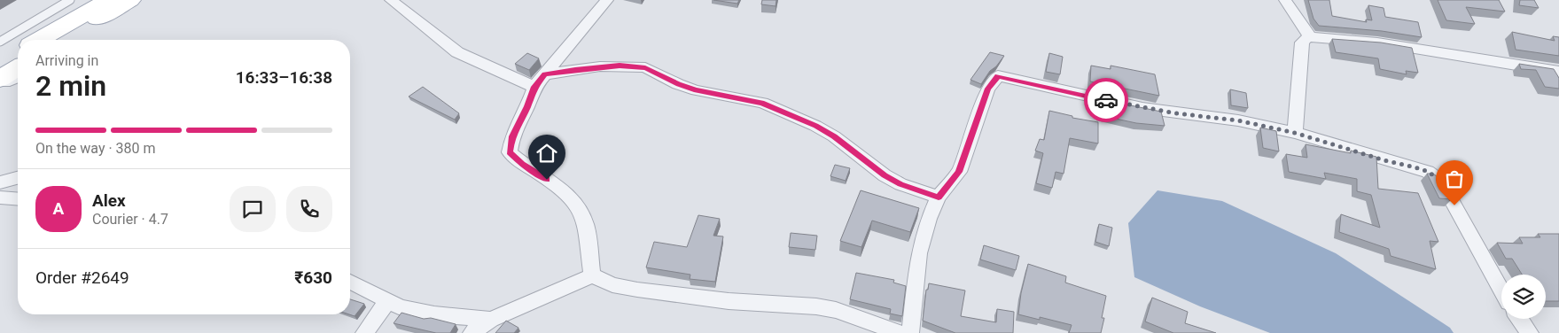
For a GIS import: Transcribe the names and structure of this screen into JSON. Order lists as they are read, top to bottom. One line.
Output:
{"page":{"heading":["2 min","Arriving in","16:33–16:38"],"panel":["Alex","Courier · 4.7","Order #2649","₹630"],"bar":"On the way · 380 m","round":"A"}}
